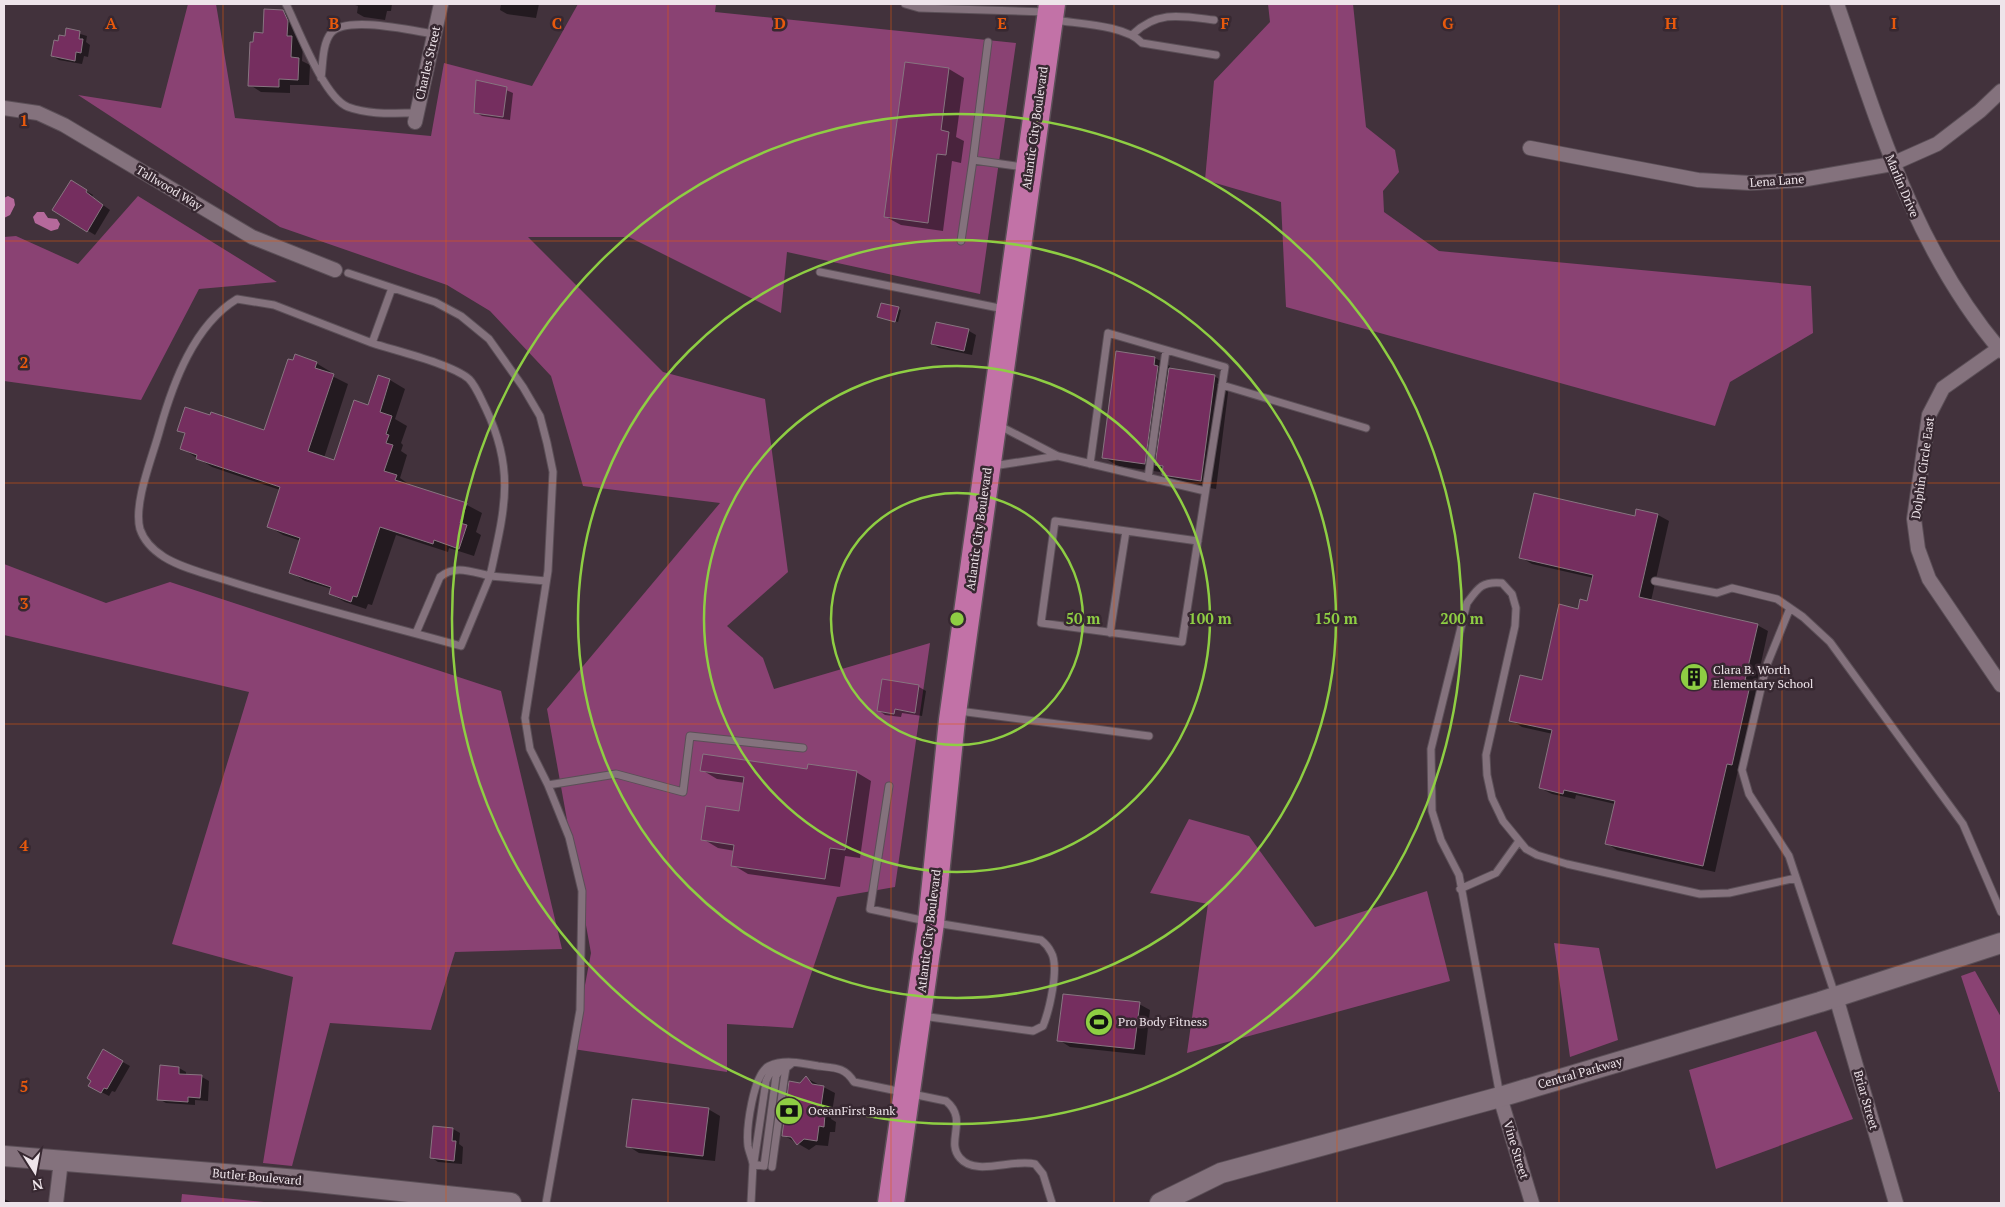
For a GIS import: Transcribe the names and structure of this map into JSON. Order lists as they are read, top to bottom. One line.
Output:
{"streets":{"highway":["Atlantic City Boulevard"],"main road":["Central Parkway","Butler Boulevard"],"street":["Charles Street","Lena Lane","Marlin Drive","Tallwood Way","Dolphin Circle East","Briar Street","Vine Street"]},"crossings":[["Lena Lane","Marlin Drive"],["Marlin Drive","Dolphin Circle East"],["Central Parkway","Briar Street"],["Central Parkway","Vine Street"]],"places":{"building":["Clara B. Worth Elementary School"],"sports":["Pro Body Fitness"],"bank":["OceanFirst Bank"]},"north":"bottom","grid":{"columns":["A","B","C","D","E","F","G","H","I"],"rows":["1","2","3","4","5"]},"rings":["50 m","100 m","150 m","200 m"]}
